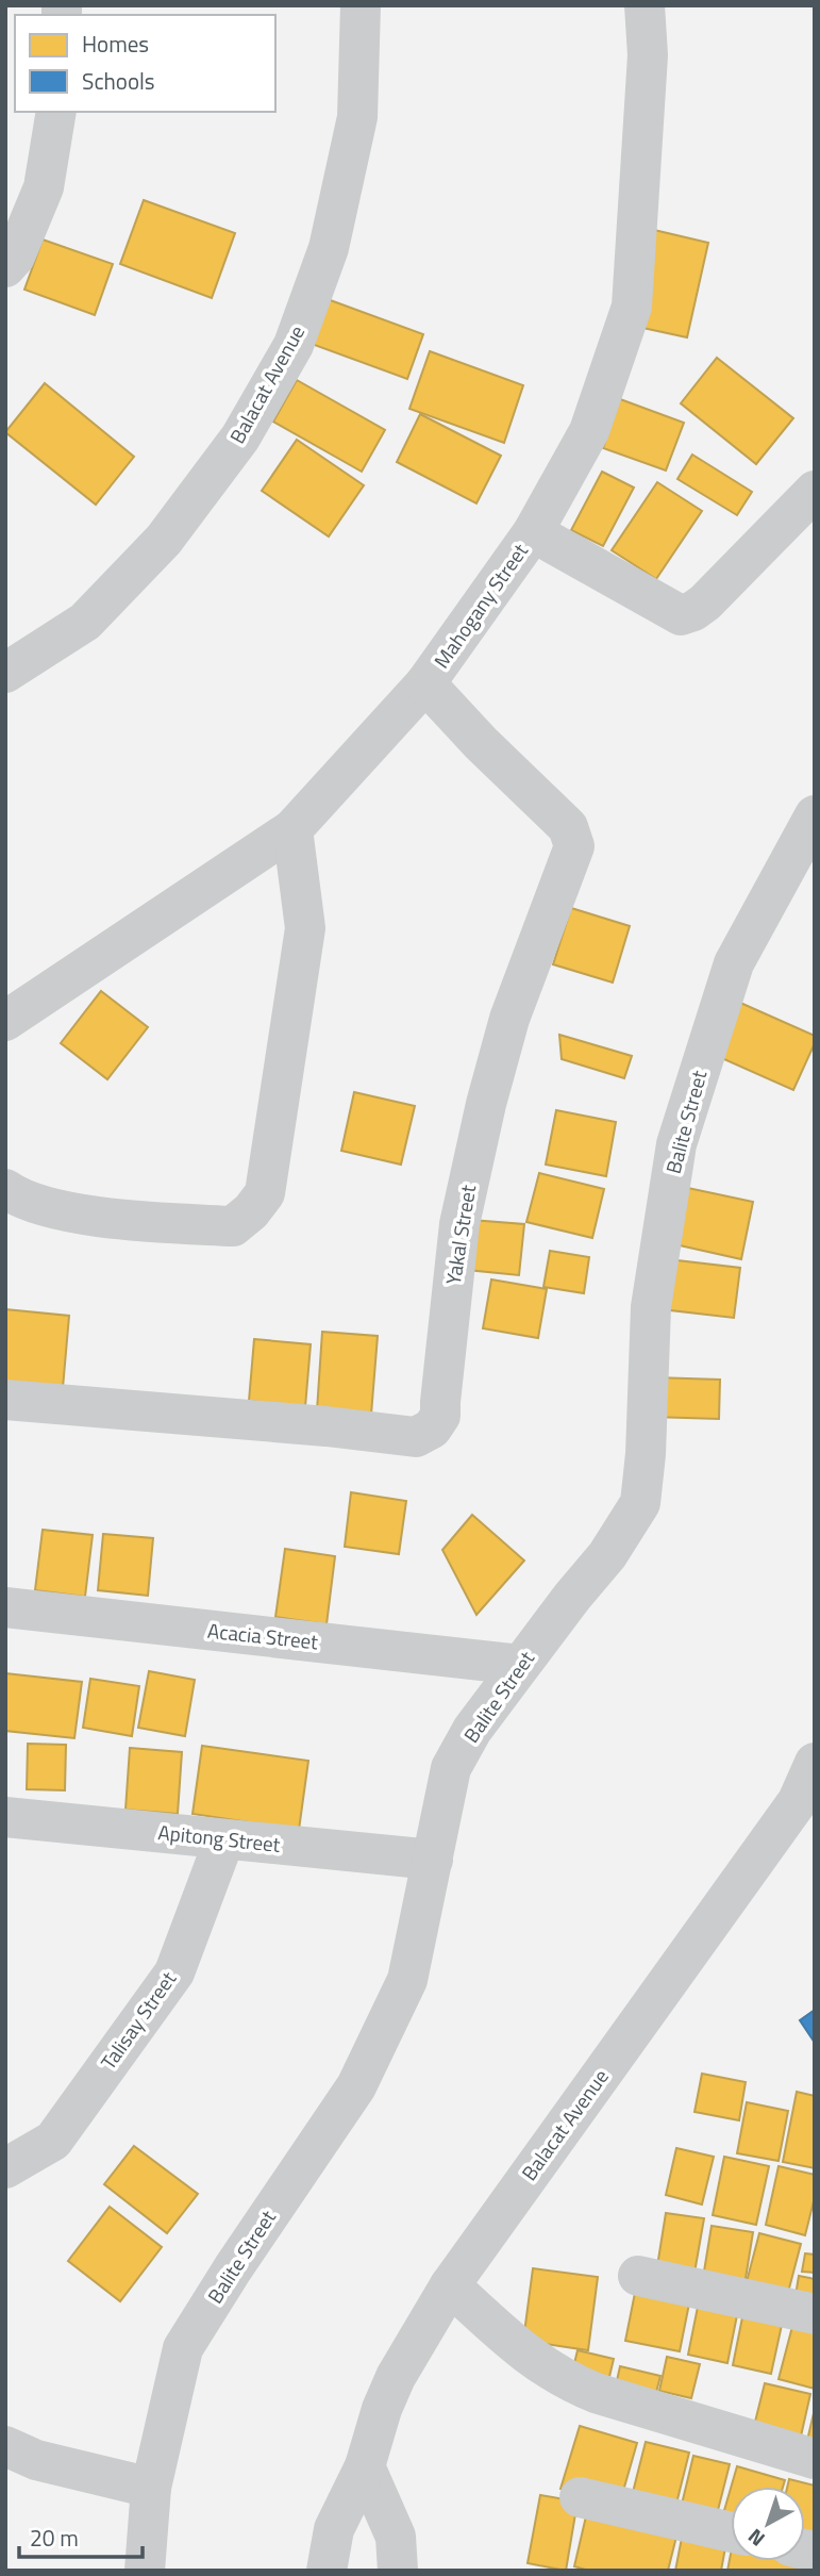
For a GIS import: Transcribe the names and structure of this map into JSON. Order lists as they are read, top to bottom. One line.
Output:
{"streets":{"street":["Balacat Avenue","Mahogany Street","Balite Street","Yakal Street","Acacia Street","Apitong Street","Talisay Street"]},"crossings":[["Mahogany Street","Yakal Street"],["Balite Street","Acacia Street"],["Balite Street","Apitong Street"],["Apitong Street","Talisay Street"]],"legend":["Homes","Schools"],"scale_bar":"20 m","north":"bottom left"}
